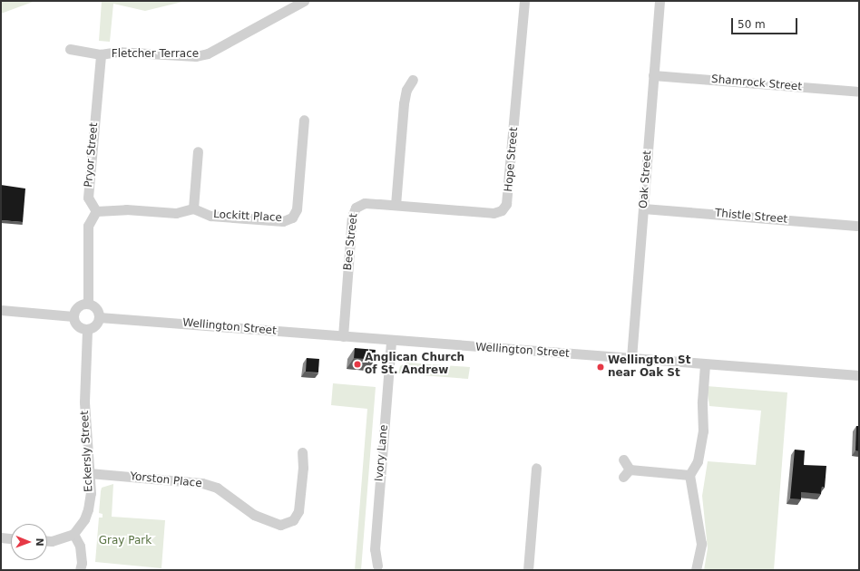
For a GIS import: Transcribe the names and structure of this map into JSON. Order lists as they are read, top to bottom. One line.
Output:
{"streets":{"street":["Fletcher Terrace","Shamrock Street","Pryor Street","Hope Street","Oak Street","Lockitt Place","Thistle Street","Bee Street","Wellington Street","Eckersly Street","Ivory Lane","Yorston Place"]},"crossings":[["Fletcher Terrace","Pryor Street"],["Shamrock Street","Oak Street"],["Hope Street","Bee Street"],["Oak Street","Thistle Street"],["Oak Street","Wellington Street"],["Bee Street","Wellington Street"],["Wellington Street","Eckersly Street"],["Wellington Street","Ivory Lane"],["Eckersly Street","Yorston Place"]],"parks":["Gray Park"],"places":["Anglican Church of St. Andrew","Wellington St near Oak St"],"scale_bar":"50 m","north":"right"}
